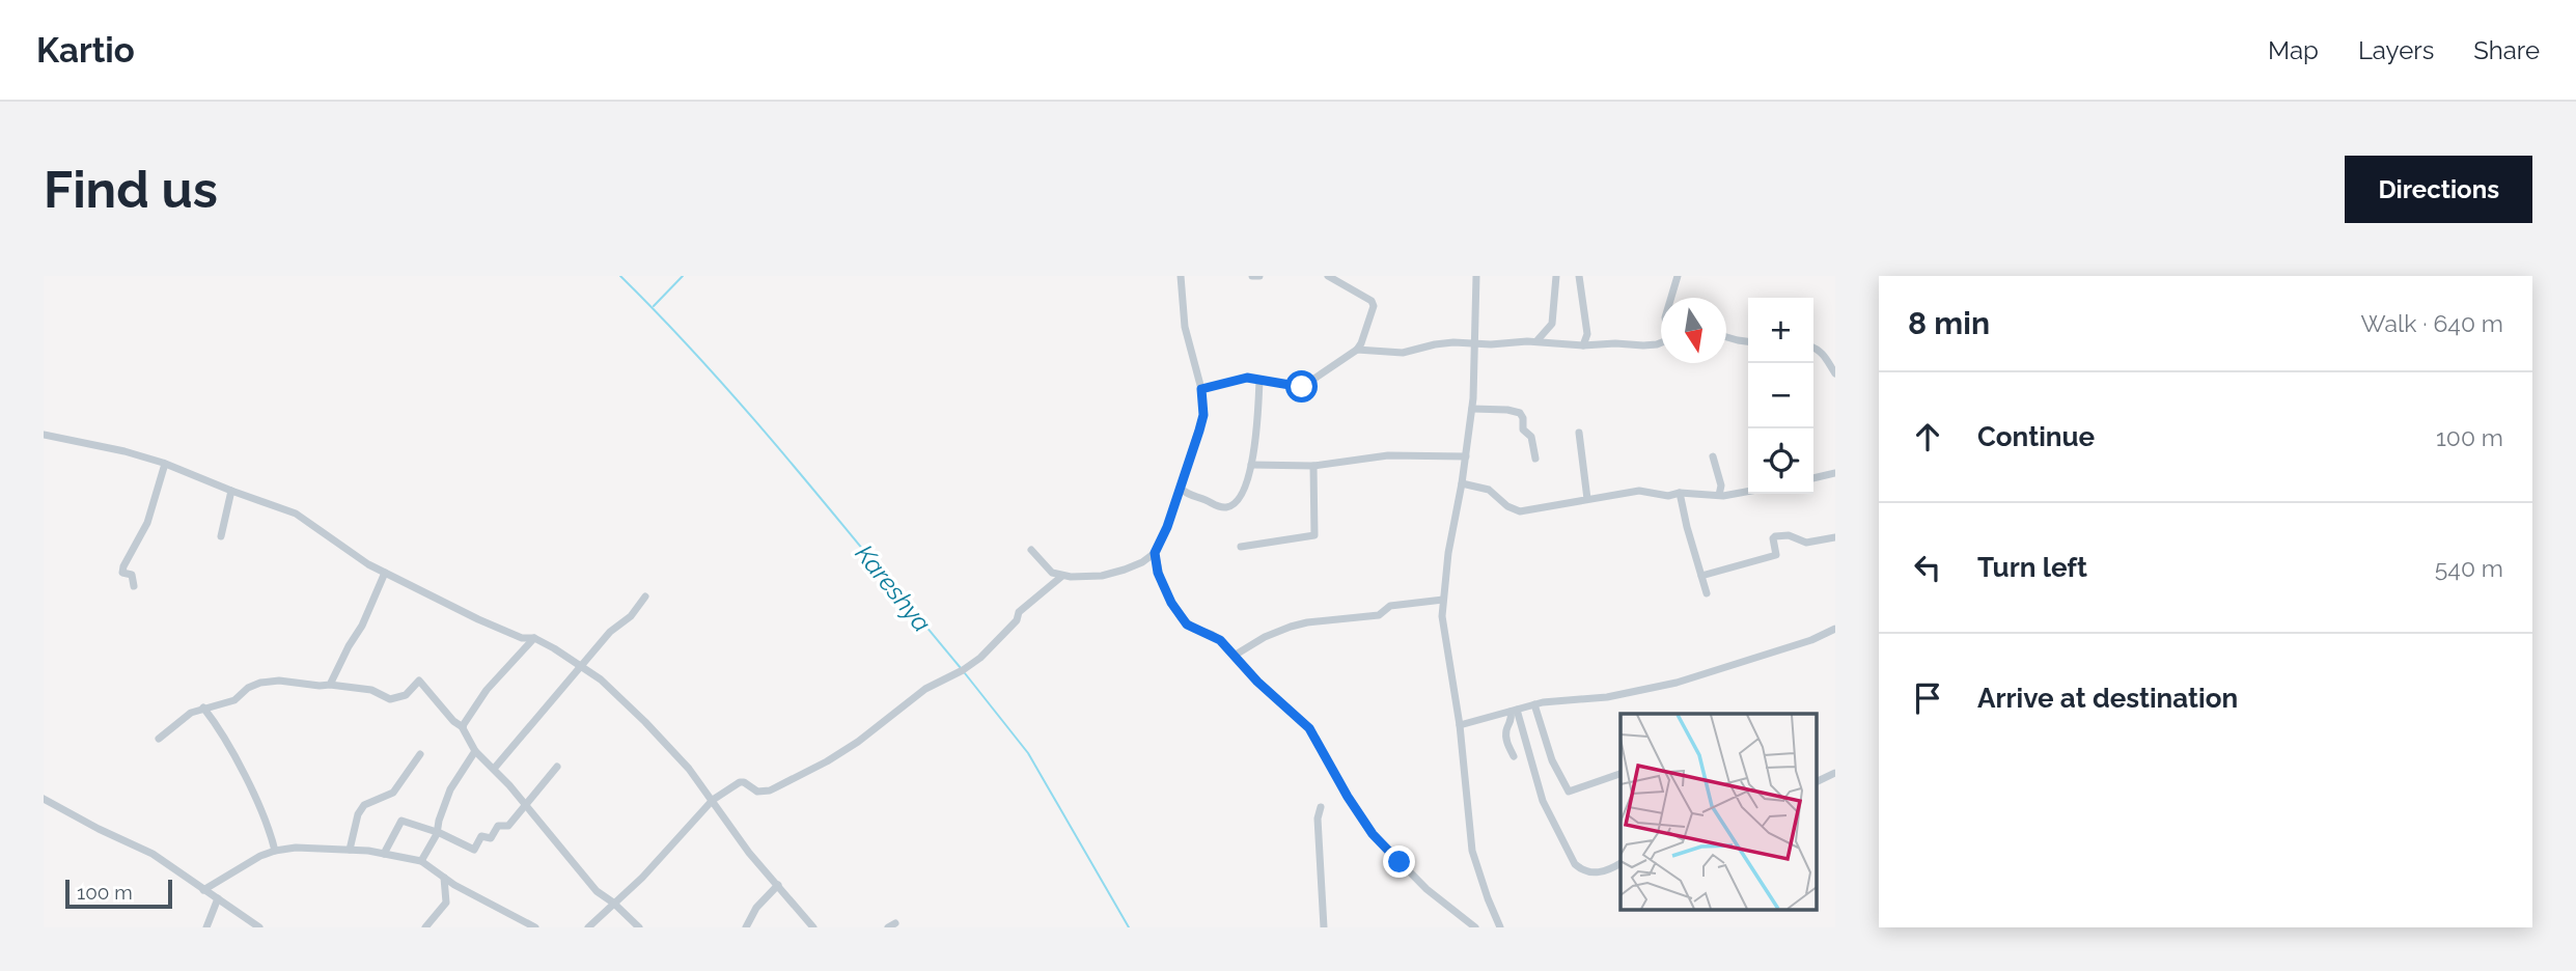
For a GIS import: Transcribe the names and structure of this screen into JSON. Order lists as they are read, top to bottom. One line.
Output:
{"water":["Kareshya"],"scale_bar":"100 m","north":"bottom","page":{"header":"Kartio","nav":["Map","Layers","Share"],"buttons":"Directions","title":"Find us","heading":["8 min","Walk · 640 m"],"map_buttons":["+","−"],"list":[["Continue","100 m"],["Turn left","540 m"],"Arrive at destination"],"scale":"100 m"}}
